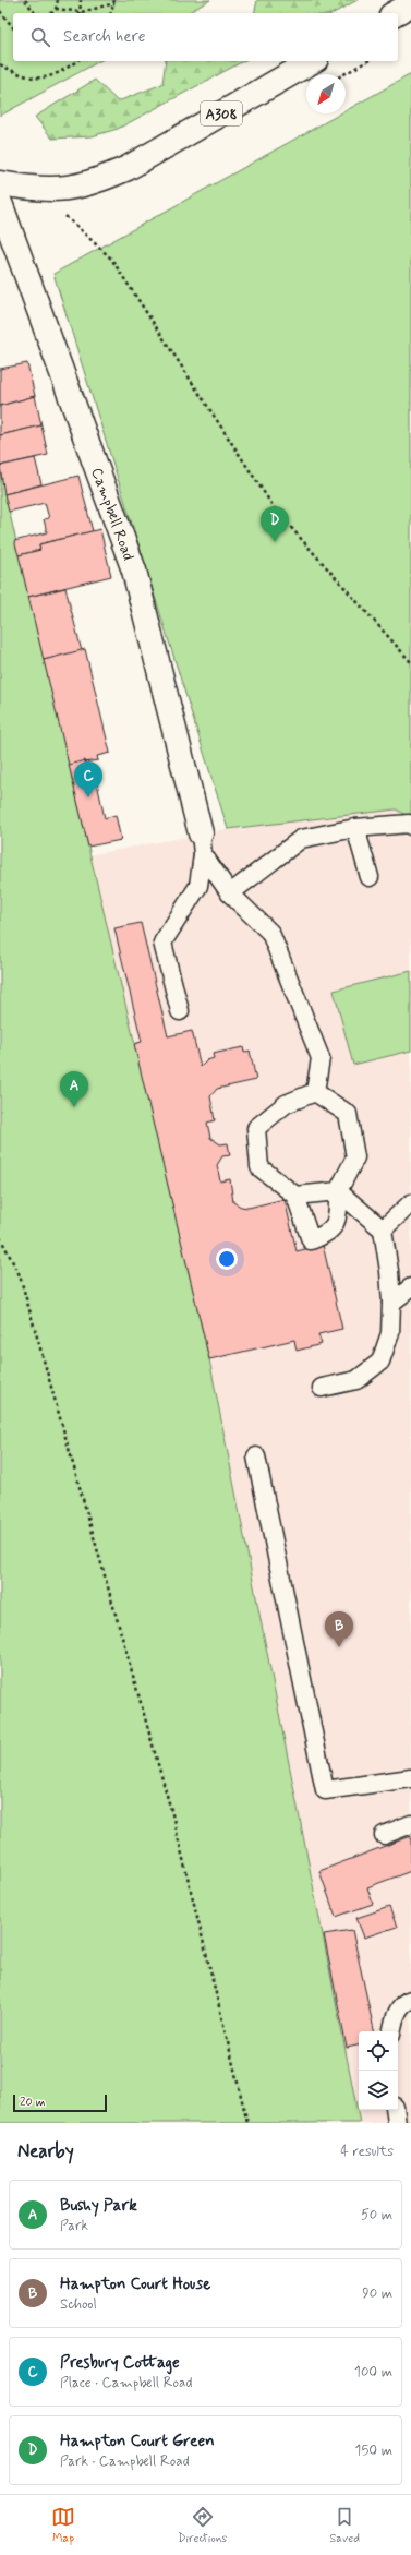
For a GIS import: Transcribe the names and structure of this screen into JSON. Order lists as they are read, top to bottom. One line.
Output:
{"streets":{"street":["A308","Campbell Road"]},"scale_bar":"20 m","north":"bottom left","page":{"search":"Search here","pins":["D","C","A","B"],"scale":"20 m","heading":["Nearby","4 results"],"list":[{"mark":"A","name":"Bushy Park","note":"Park","value":"50 m"},{"mark":"B","name":"Hampton Court House","note":"School","value":"90 m"},{"mark":"C","name":"Presbury Cottage","note":"Place · Campbell Road","value":"100 m"},{"mark":"D","name":"Hampton Court Green","note":"Park · Campbell Road","value":"150 m"}],"nav":["Map","Directions","Saved"]}}
